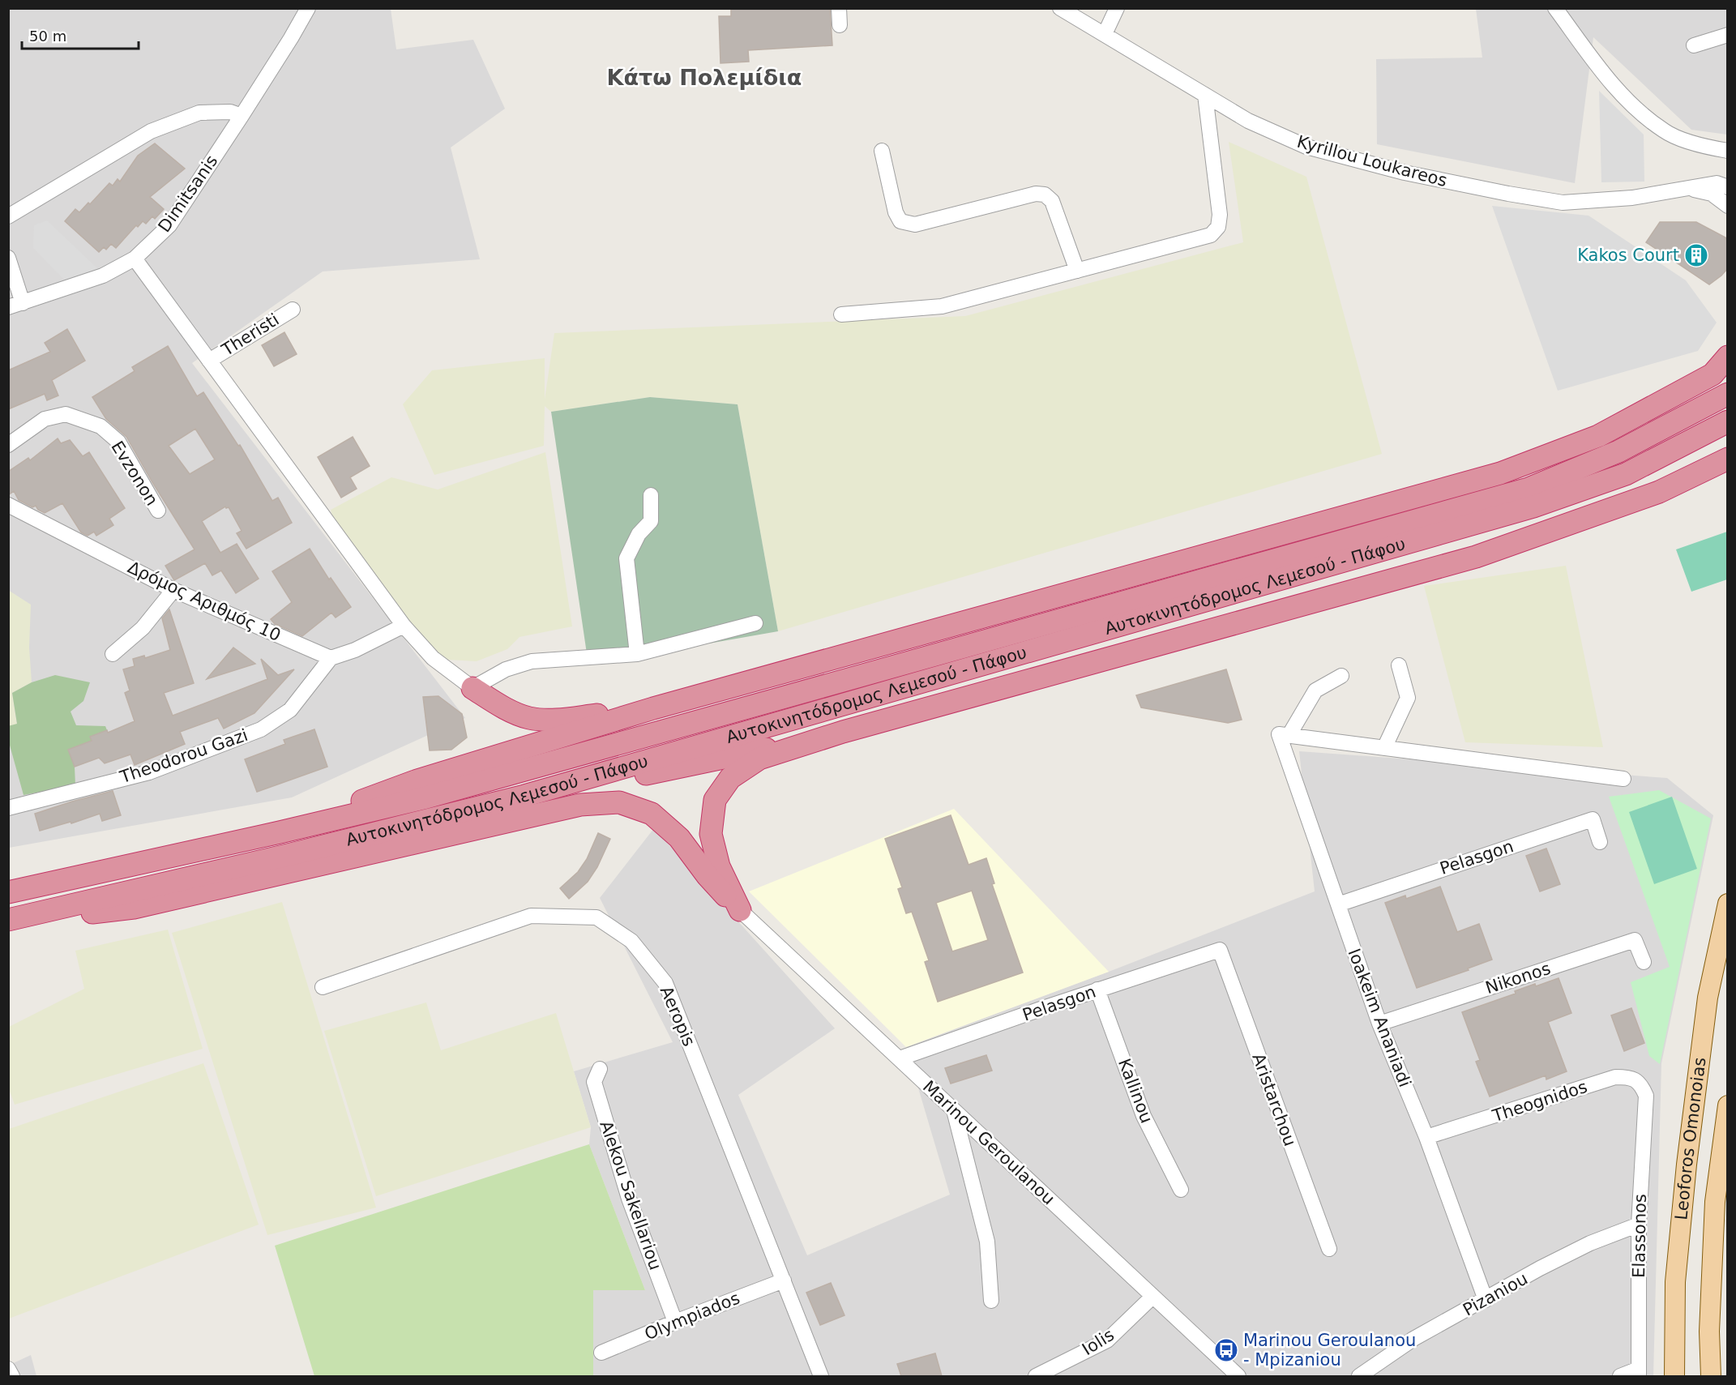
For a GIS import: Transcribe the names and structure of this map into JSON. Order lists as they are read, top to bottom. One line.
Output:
{"streets":{"highway":["Αυτοκινητόδρομος Λεμεσού - Πάφου"],"main road":["Leoforos Omonoias"],"street":["Kyrillou Loukareos","Dimitsanis","Theristi","Evzonon","Δρόμος Αριθμός 10","Theodorou Gazi","Pelasgon","Nikonos","Aeropis","Ioakeim Ananiadi","Kallinou","Aristarchou","Theognidos","Marinou Geroulanou","Alekou Sakellariou","Elassonos","Pizaniou","Olympiados","Iolis"]},"crossings":[["Δρόμος Αριθμός 10","Theodorou Gazi"],["Pelasgon","Ioakeim Ananiadi"],["Pelasgon","Kallinou"],["Pelasgon","Aristarchou"],["Pelasgon","Marinou Geroulanou"],["Nikonos","Ioakeim Ananiadi"],["Aeropis","Olympiados"],["Ioakeim Ananiadi","Theognidos"],["Ioakeim Ananiadi","Pizaniou"],["Theognidos","Elassonos"],["Marinou Geroulanou","Iolis"],["Alekou Sakellariou","Olympiados"],["Elassonos","Pizaniou"]],"districts":["Κάτω Πολεμίδια"],"places":{"building":["Kakos Court"],"bus stop":["Marinou Geroulanou - Mpizaniou"]},"scale_bar":"50 m"}
